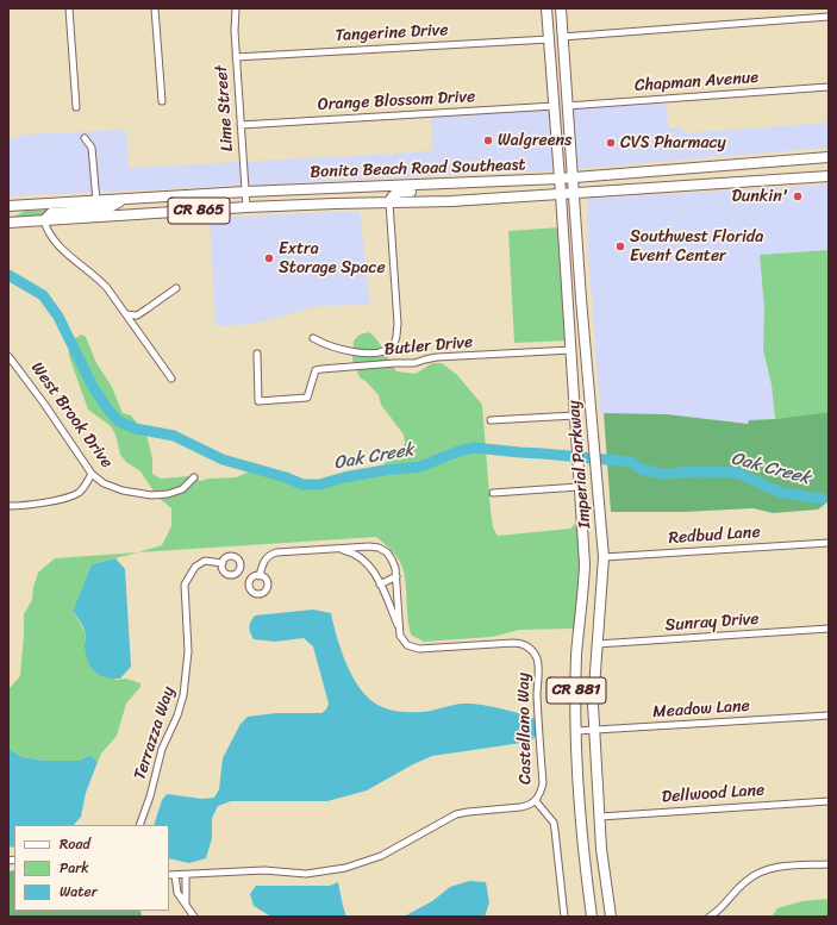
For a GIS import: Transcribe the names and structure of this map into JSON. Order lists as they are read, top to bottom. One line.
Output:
{"streets":{"main road":["Bonita Beach Road Southeast","CR 865","Imperial Parkway","CR 881"],"street":["Tangerine Drive","Chapman Avenue","Orange Blossom Drive","Lime Street","Butler Drive","West Brook Drive","Redbud Lane","Sunray Drive","Meadow Lane","Castellano Way","Terrazza Way","Dellwood Lane"]},"crossings":[["Tangerine Drive","Lime Street"],["Tangerine Drive","Imperial Parkway"],["Chapman Avenue","Imperial Parkway"],["Orange Blossom Drive","Lime Street"],["Orange Blossom Drive","Imperial Parkway"],["Lime Street","Bonita Beach Road Southeast"],["Bonita Beach Road Southeast","Imperial Parkway"],["Butler Drive","Imperial Parkway"],["Imperial Parkway","Redbud Lane"],["Imperial Parkway","Sunray Drive"],["Imperial Parkway","Meadow Lane"],["Imperial Parkway","Dellwood Lane"]],"water":["Oak Creek"],"places":["Walgreens","CVS Pharmacy","Dunkin'","Southwest Florida Event Center","Extra Storage Space"],"legend":["Road","Park","Water"]}
